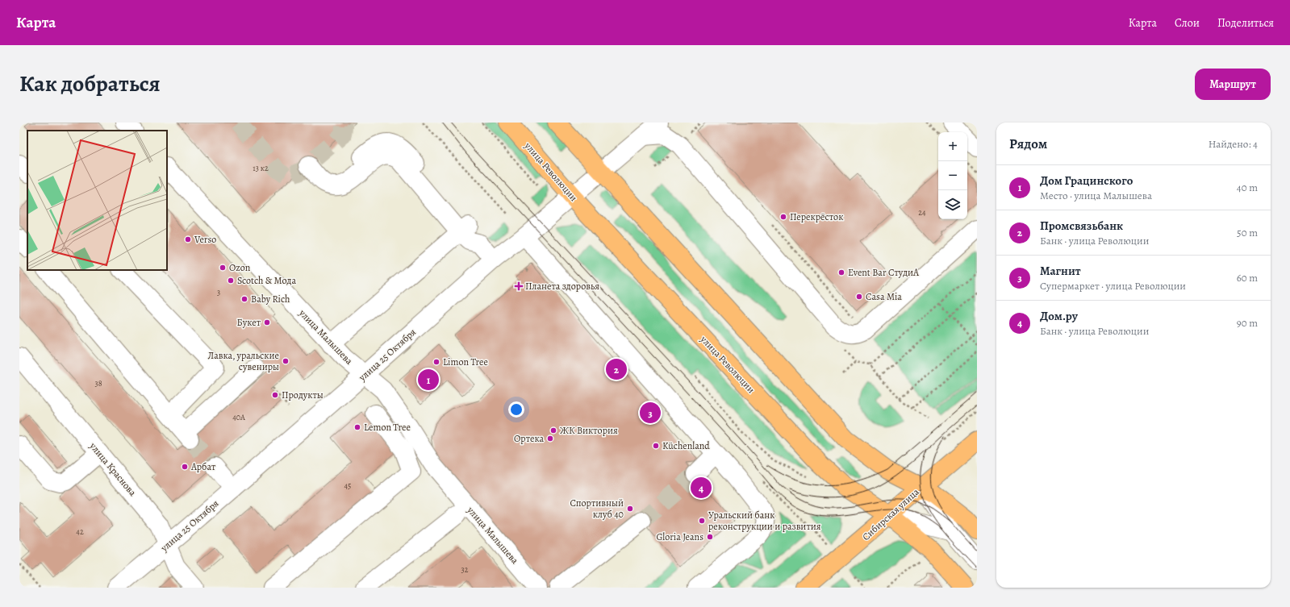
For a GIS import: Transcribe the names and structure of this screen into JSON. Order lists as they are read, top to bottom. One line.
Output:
{"streets":{"main road":["улица Революции","Сибирская улица"],"street":["улица Малышева","улица 25 Октября","улица Краснова"]},"crossings":[["улица Революции","улица 25 Октября"],["улица Революции","Сибирская улица"],["улица Малышева","улица 25 Октября"],["улица 25 Октября","улица Краснова"]],"places":{"other":["Перекрёсток","Verso","Ozon","Event Bar СтудиА","Scotch & Мода","Casa Mia","Baby Rich","Букет","Лавка, уральские сувениры","Limon Tree","Продукты","Lemon Tree","ЖК Виктория","Ортека","Küchenland","Арбат","Спортивный клуб 40","Уральский банк реконструкции и развития","Gloria Jeans"],"health":["Планета здоровья"]},"house_numbers":["13 к2","24","3","38","40А","45","42","32"],"page":{"header":"Карта","nav":["Карта","Слои","Поделиться"],"title":"Как добраться","buttons":"Маршрут","heading":["Рядом","Найдено: 4"],"map_buttons":["+","−"],"list":[{"mark":"1","name":"Дом Грацинского","note":"Место · улица Малышева","value":"40 m"},{"mark":"2","name":"Промсвязьбанк","note":"Банк · улица Революции","value":"50 m"},{"mark":"3","name":"Магнит","note":"Супермаркет · улица Революции","value":"60 m"},{"mark":"4","name":"Дом.ру","note":"Банк · улица Революции","value":"90 m"}],"pins":["2","1","3","4"]}}
